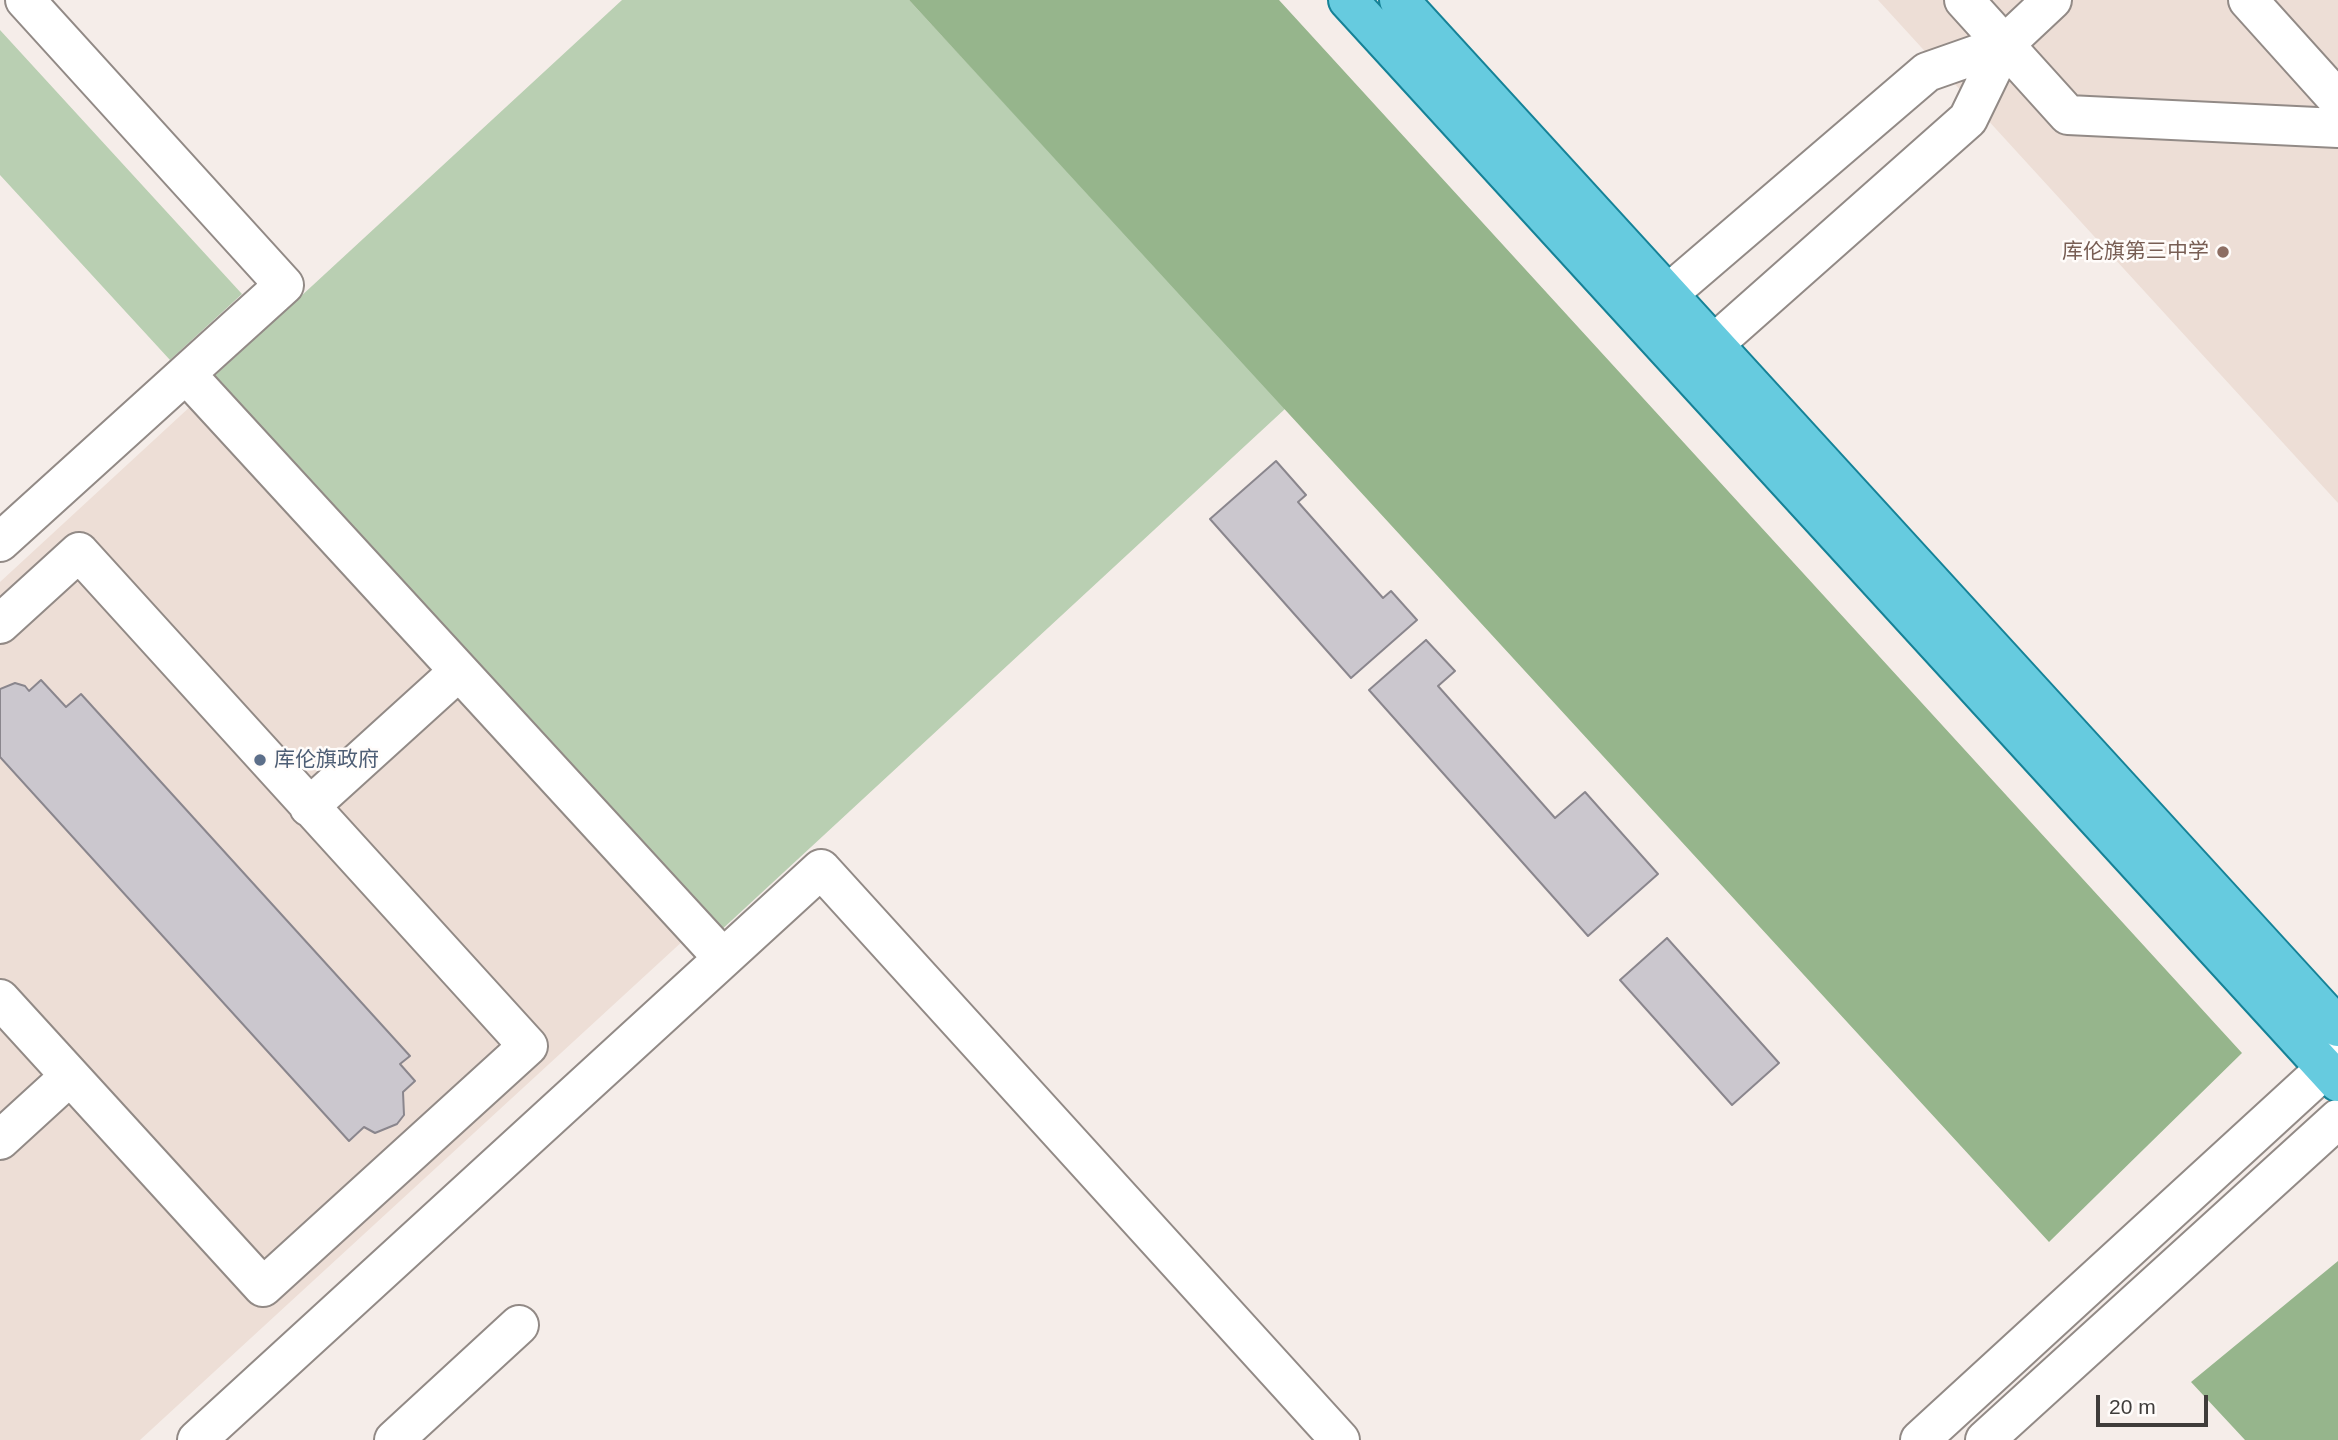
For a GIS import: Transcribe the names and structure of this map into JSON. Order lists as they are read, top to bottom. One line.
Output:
{"places":["库伦旗第三中学","库伦旗政府"],"scale_bar":"20 m"}
